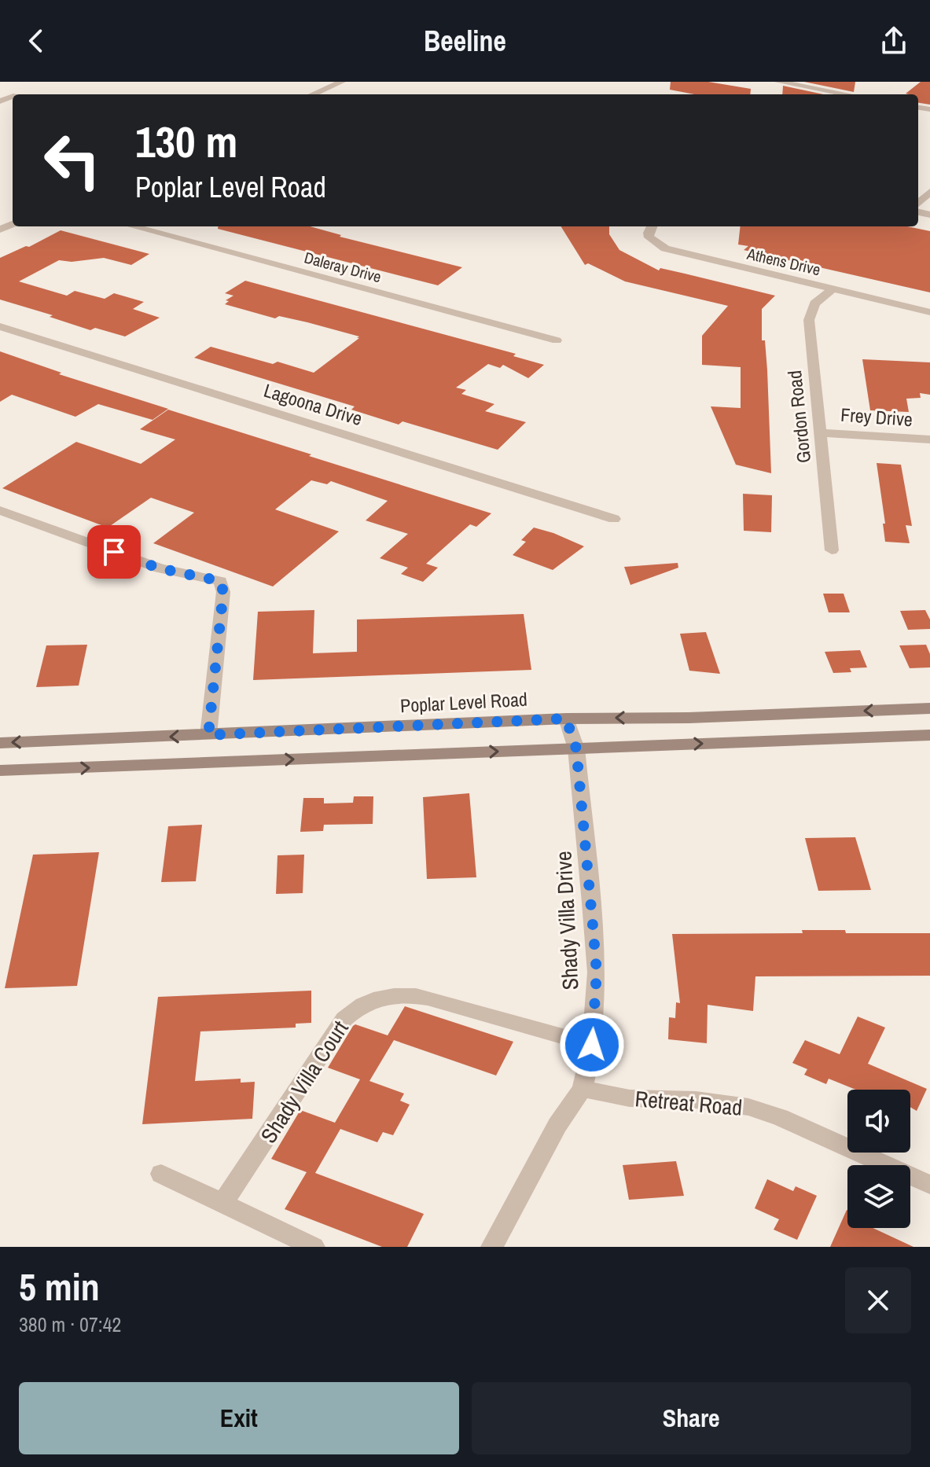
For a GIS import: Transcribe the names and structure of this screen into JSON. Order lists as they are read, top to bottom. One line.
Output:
{"streets":{"main road":["Poplar Level Road"],"street":["Athens Drive","Daleray Drive","Lagoona Drive","Gordon Road","Frey Drive","Shady Villa Drive","Shady Villa Court","Retreat Road"]},"crossings":[["Athens Drive","Gordon Road"],["Gordon Road","Frey Drive"],["Poplar Level Road","Shady Villa Drive"],["Shady Villa Drive","Shady Villa Court"],["Shady Villa Drive","Retreat Road"]],"page":{"header":"Beeline","turn":["130 m","Poplar Level Road"],"heading":["5 min","380 m · 07:42"],"buttons":["Exit","Share"]}}
